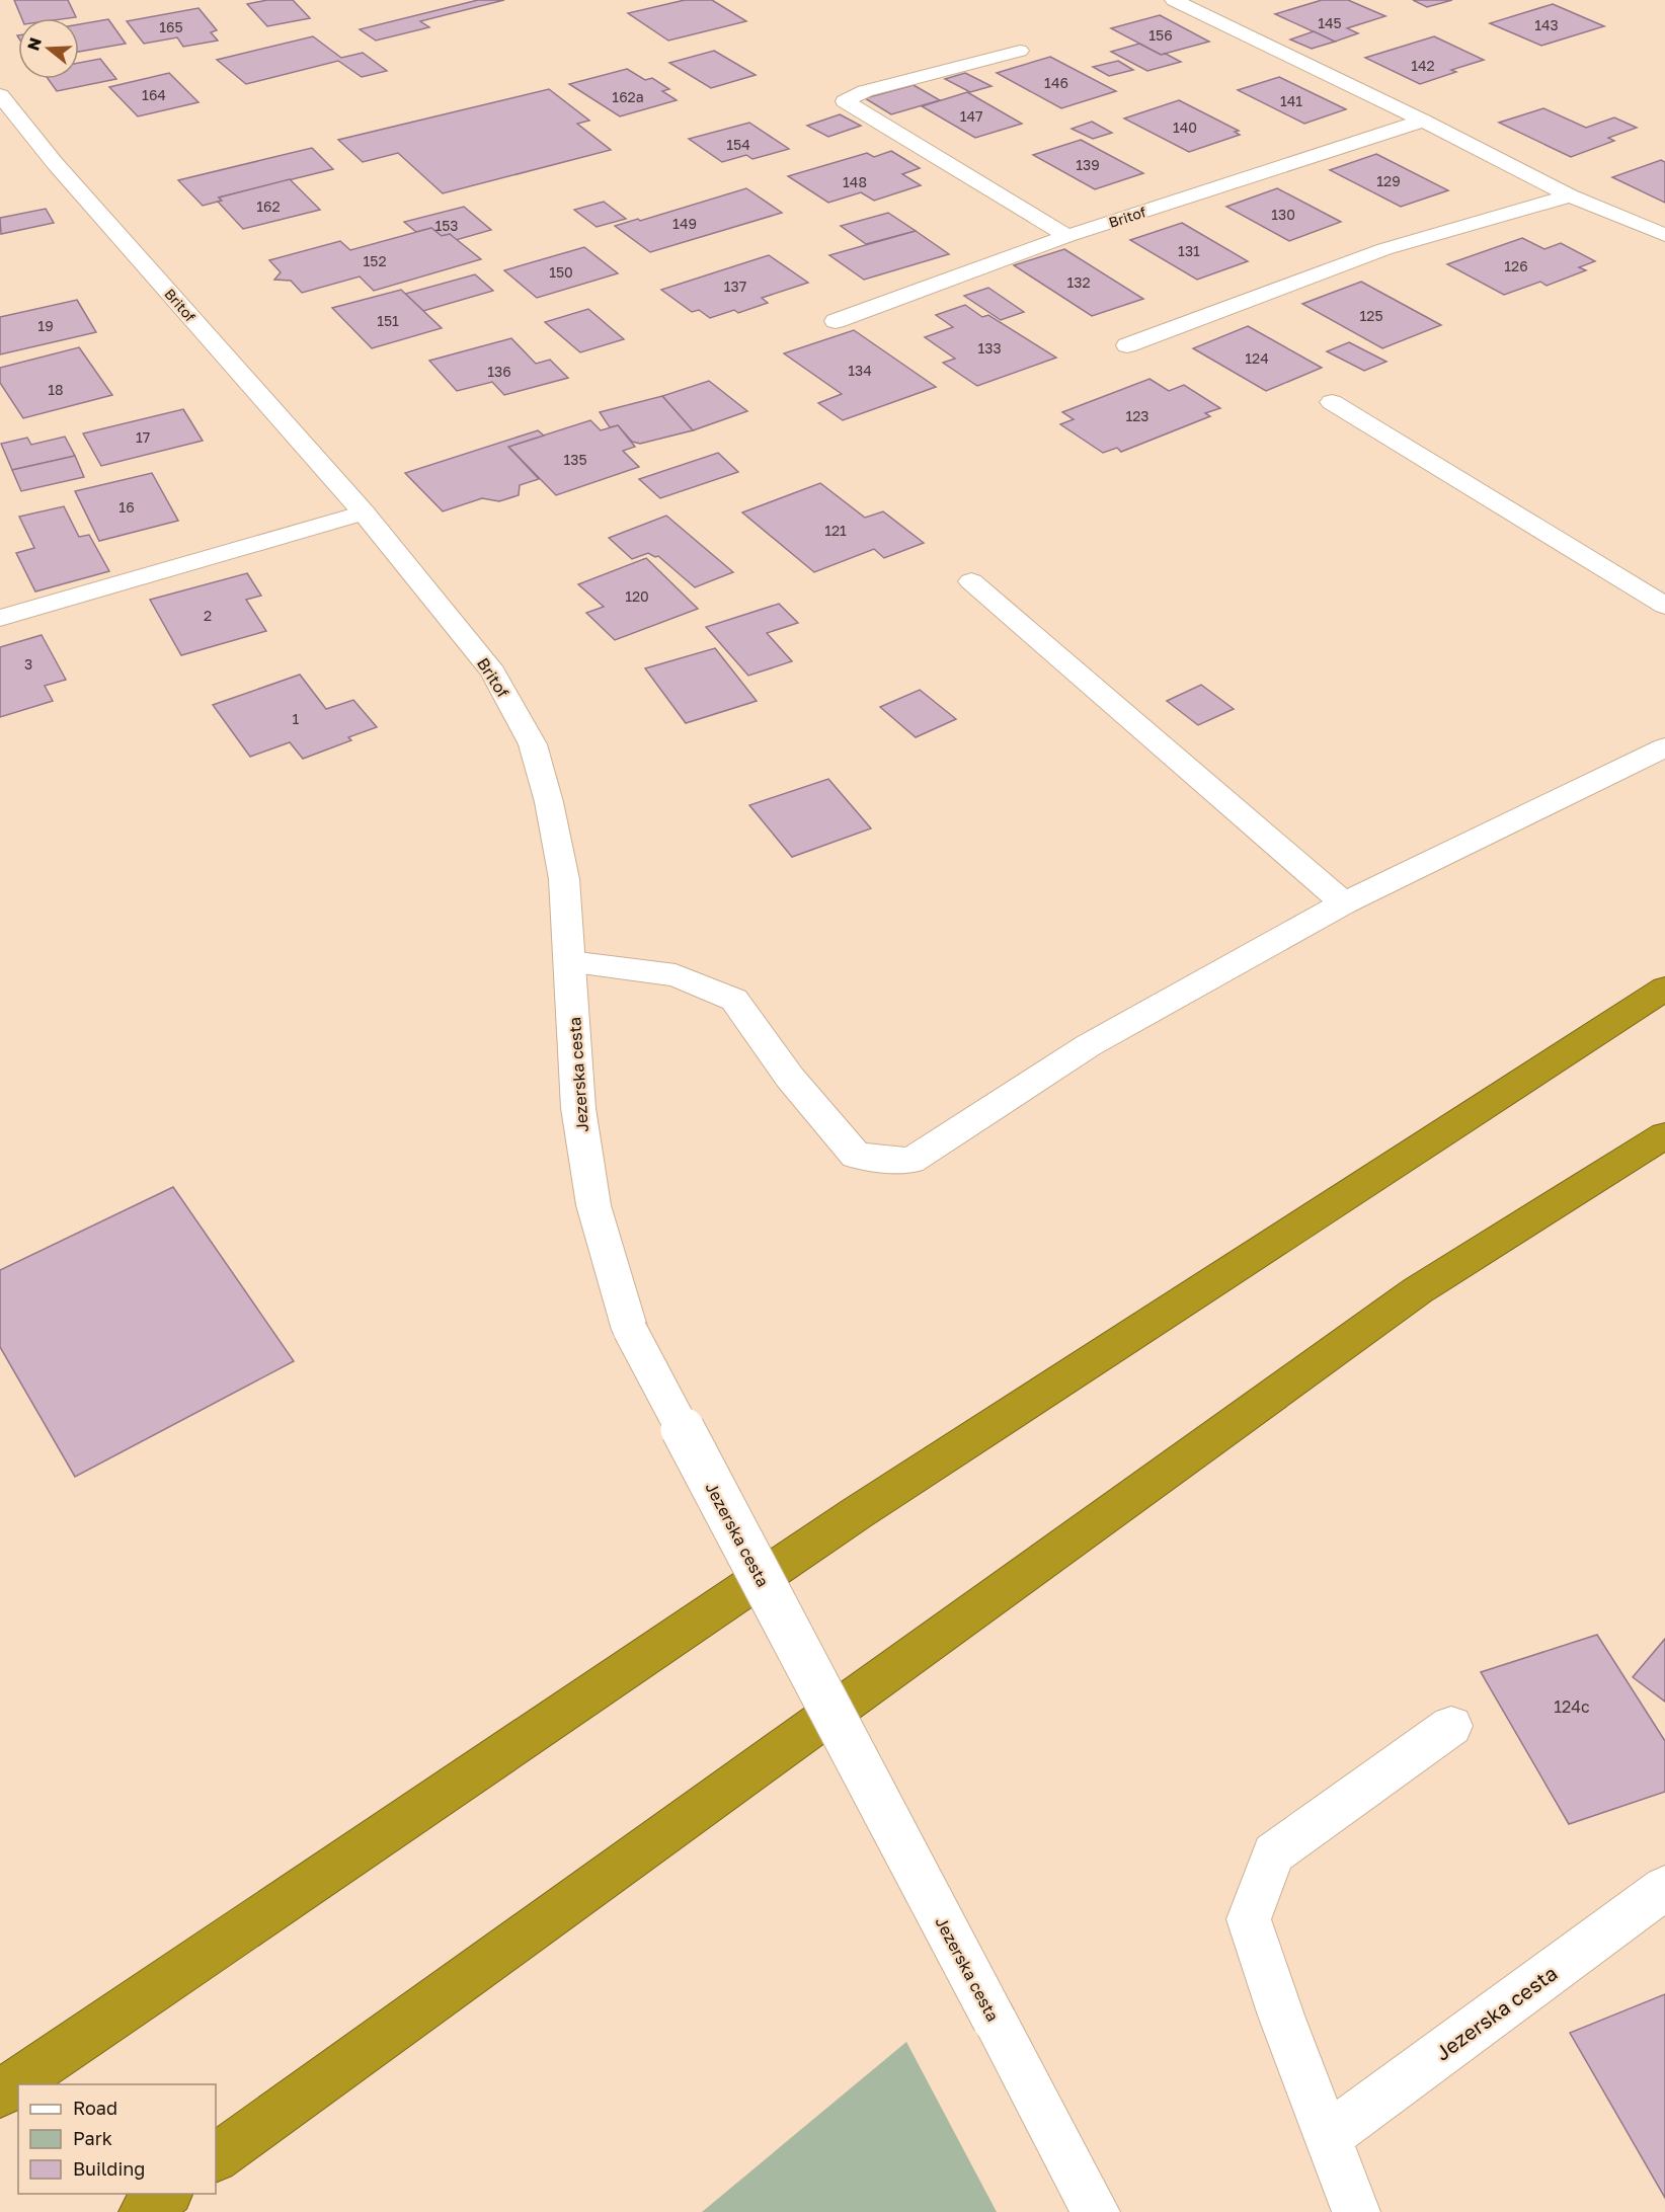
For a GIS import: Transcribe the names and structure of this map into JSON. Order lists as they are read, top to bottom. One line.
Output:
{"streets":{"street":["Britof","Jezerska cesta"]},"crossings":[["Britof","Jezerska cesta"]],"house_numbers":["145","143","165","156","142","146","164","162a","141","147","140","154","139","129","148","162","130","149","153","131","152","126","150","132","137","125","151","19","133","124","134","136","18","123","17","135","16","121","120","2","3","1","124c"],"legend":["Road","Park","Building"],"north":"left"}
